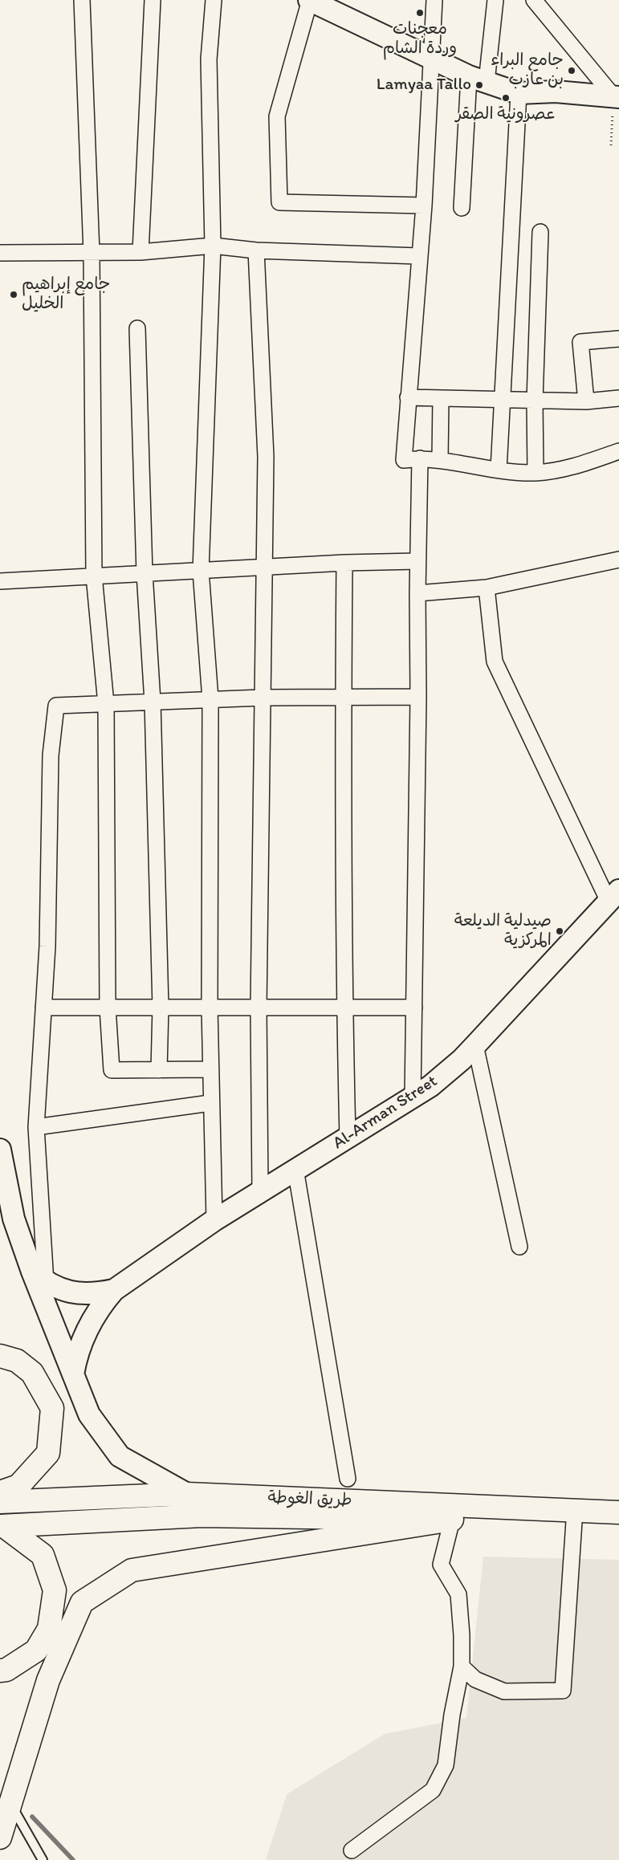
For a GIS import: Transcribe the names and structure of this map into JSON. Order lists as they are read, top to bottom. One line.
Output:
{"streets":{"main road":["Al-Arman Street","طريق الغوطة"]},"places":["معجنات وردة الشام","جامع البراء بن عازب","Lamyaa Tallo","عصرونية الصقر","جامع إبراهيم الخليل","صيدلية الديلعة المركزية"]}
